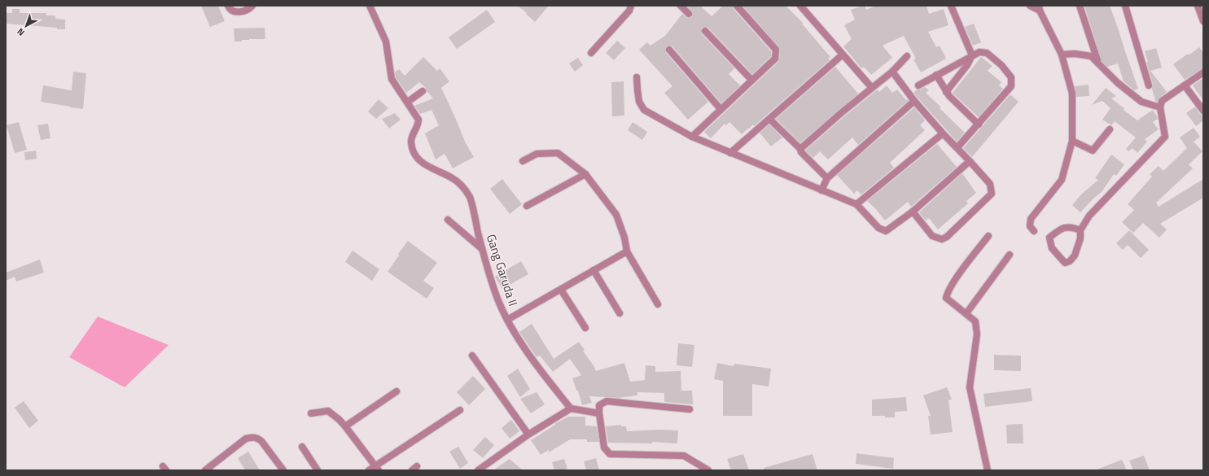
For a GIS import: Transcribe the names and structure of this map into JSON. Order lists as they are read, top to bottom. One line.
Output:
{"streets":{"street":["Gang Garuda II"]},"north":"bottom left"}
